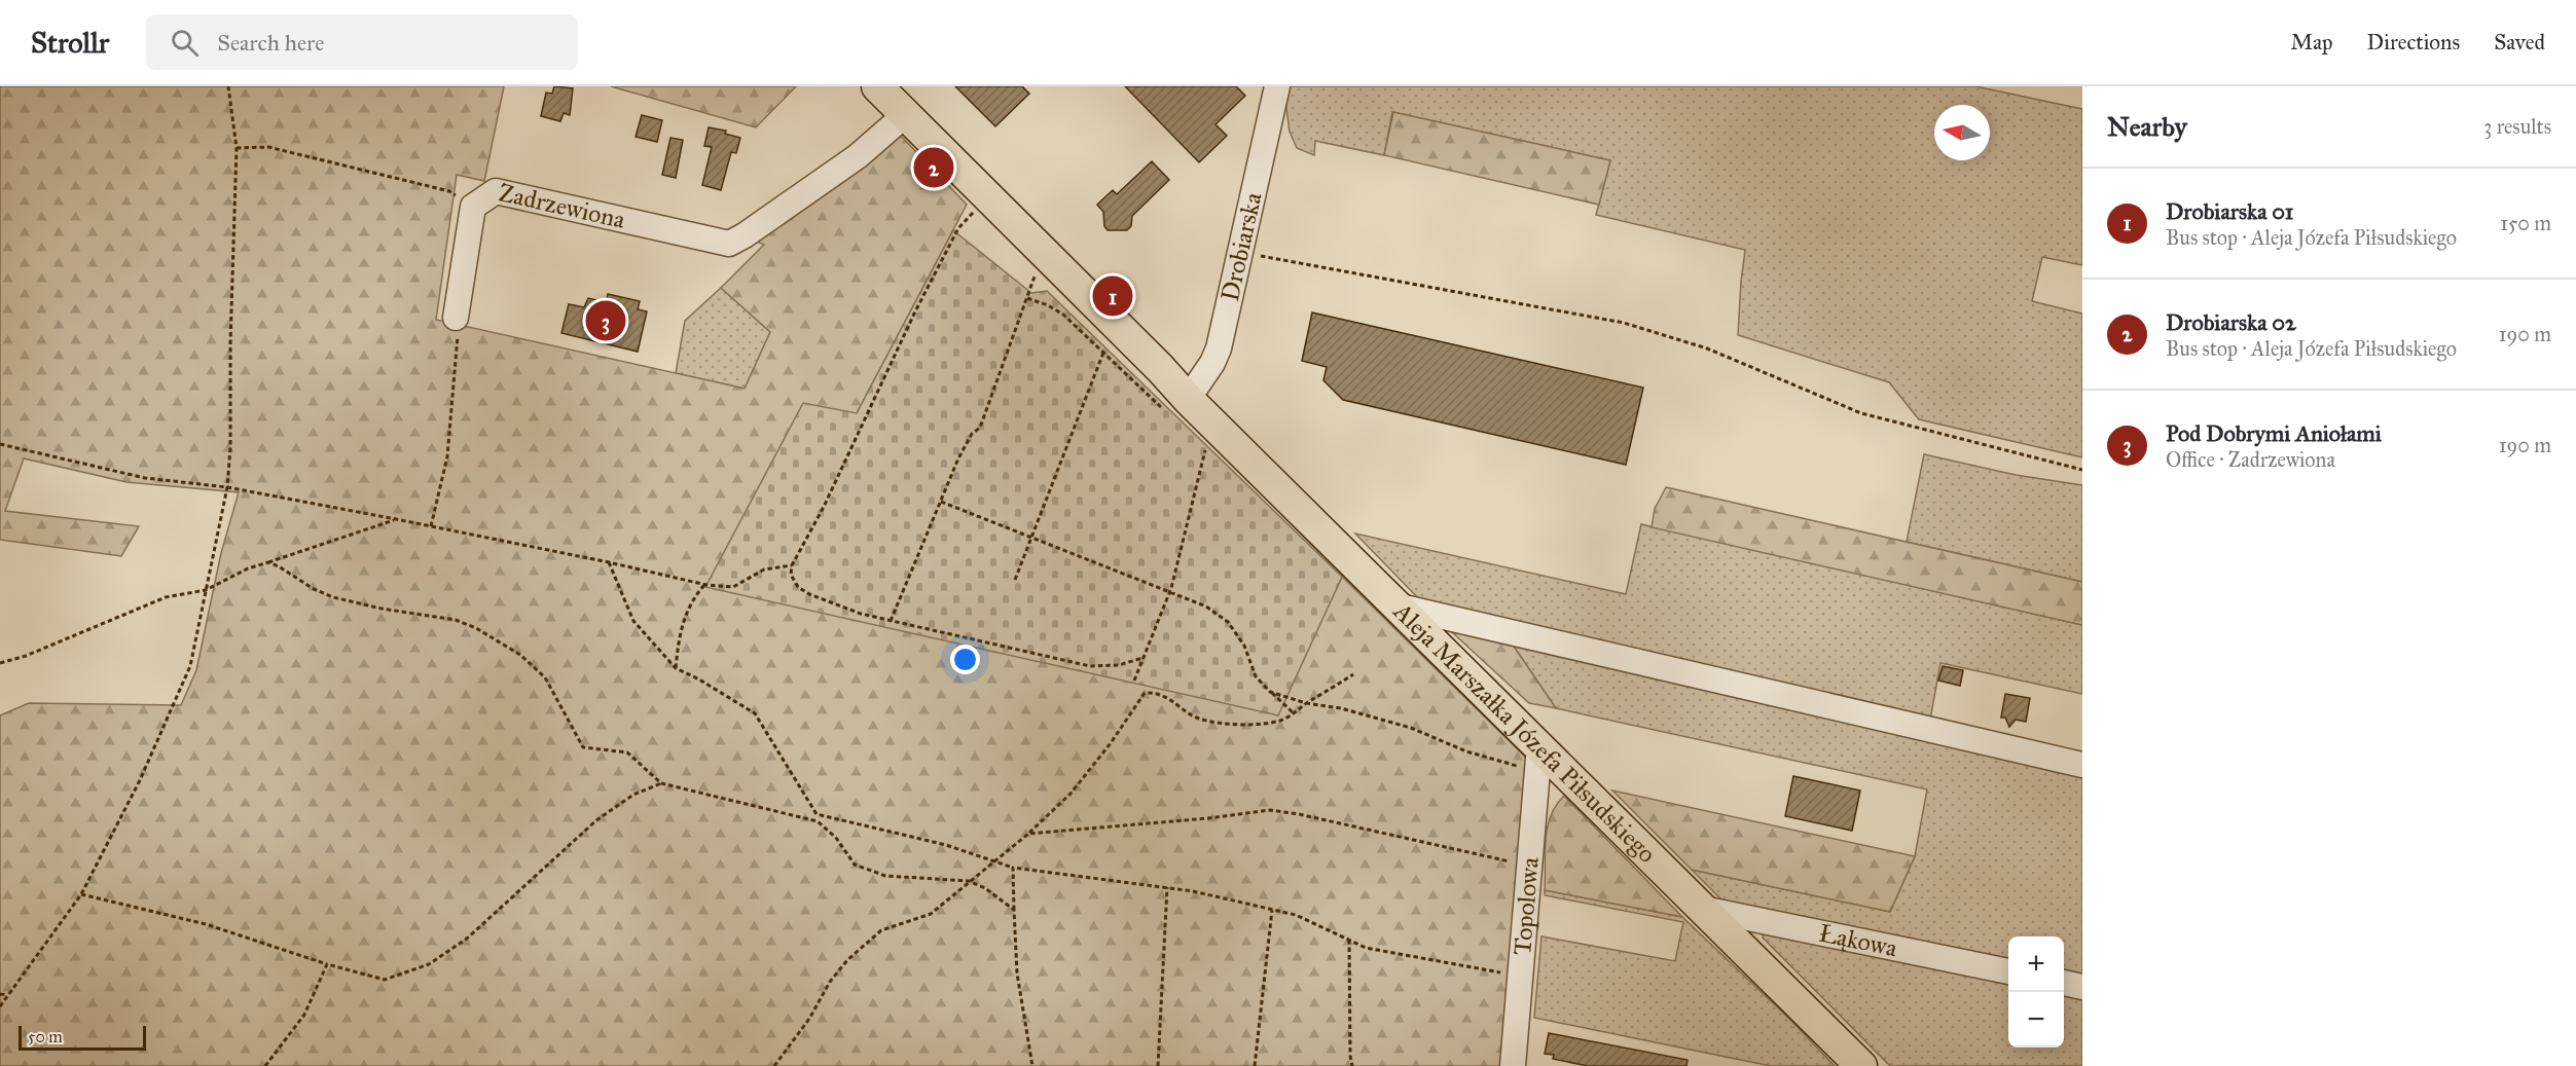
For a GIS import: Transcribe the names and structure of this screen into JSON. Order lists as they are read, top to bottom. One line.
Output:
{"streets":{"main road":["Aleja Marszałka Józefa Piłsudskiego"],"street":["Zadrzewiona","Drobiarska","Topolowa","Łąkowa"]},"crossings":[["Drobiarska","Aleja Marszałka Józefa Piłsudskiego"],["Aleja Marszałka Józefa Piłsudskiego","Topolowa"],["Aleja Marszałka Józefa Piłsudskiego","Łąkowa"]],"scale_bar":"50 m","north":"left","page":{"header":"Strollr","search":"Search here","nav":["Map","Directions","Saved"],"heading":["Nearby","3 results"],"pins":["2","1","3"],"list":[{"mark":"1","name":"Drobiarska 01","note":"Bus stop · Aleja Józefa Piłsudskiego","value":"150 m"},{"mark":"2","name":"Drobiarska 02","note":"Bus stop · Aleja Józefa Piłsudskiego","value":"190 m"},{"mark":"3","name":"Pod Dobrymi Aniołami","note":"Office · Zadrzewiona","value":"190 m"}],"map_buttons":["+","−"],"scale":"50 m"}}
